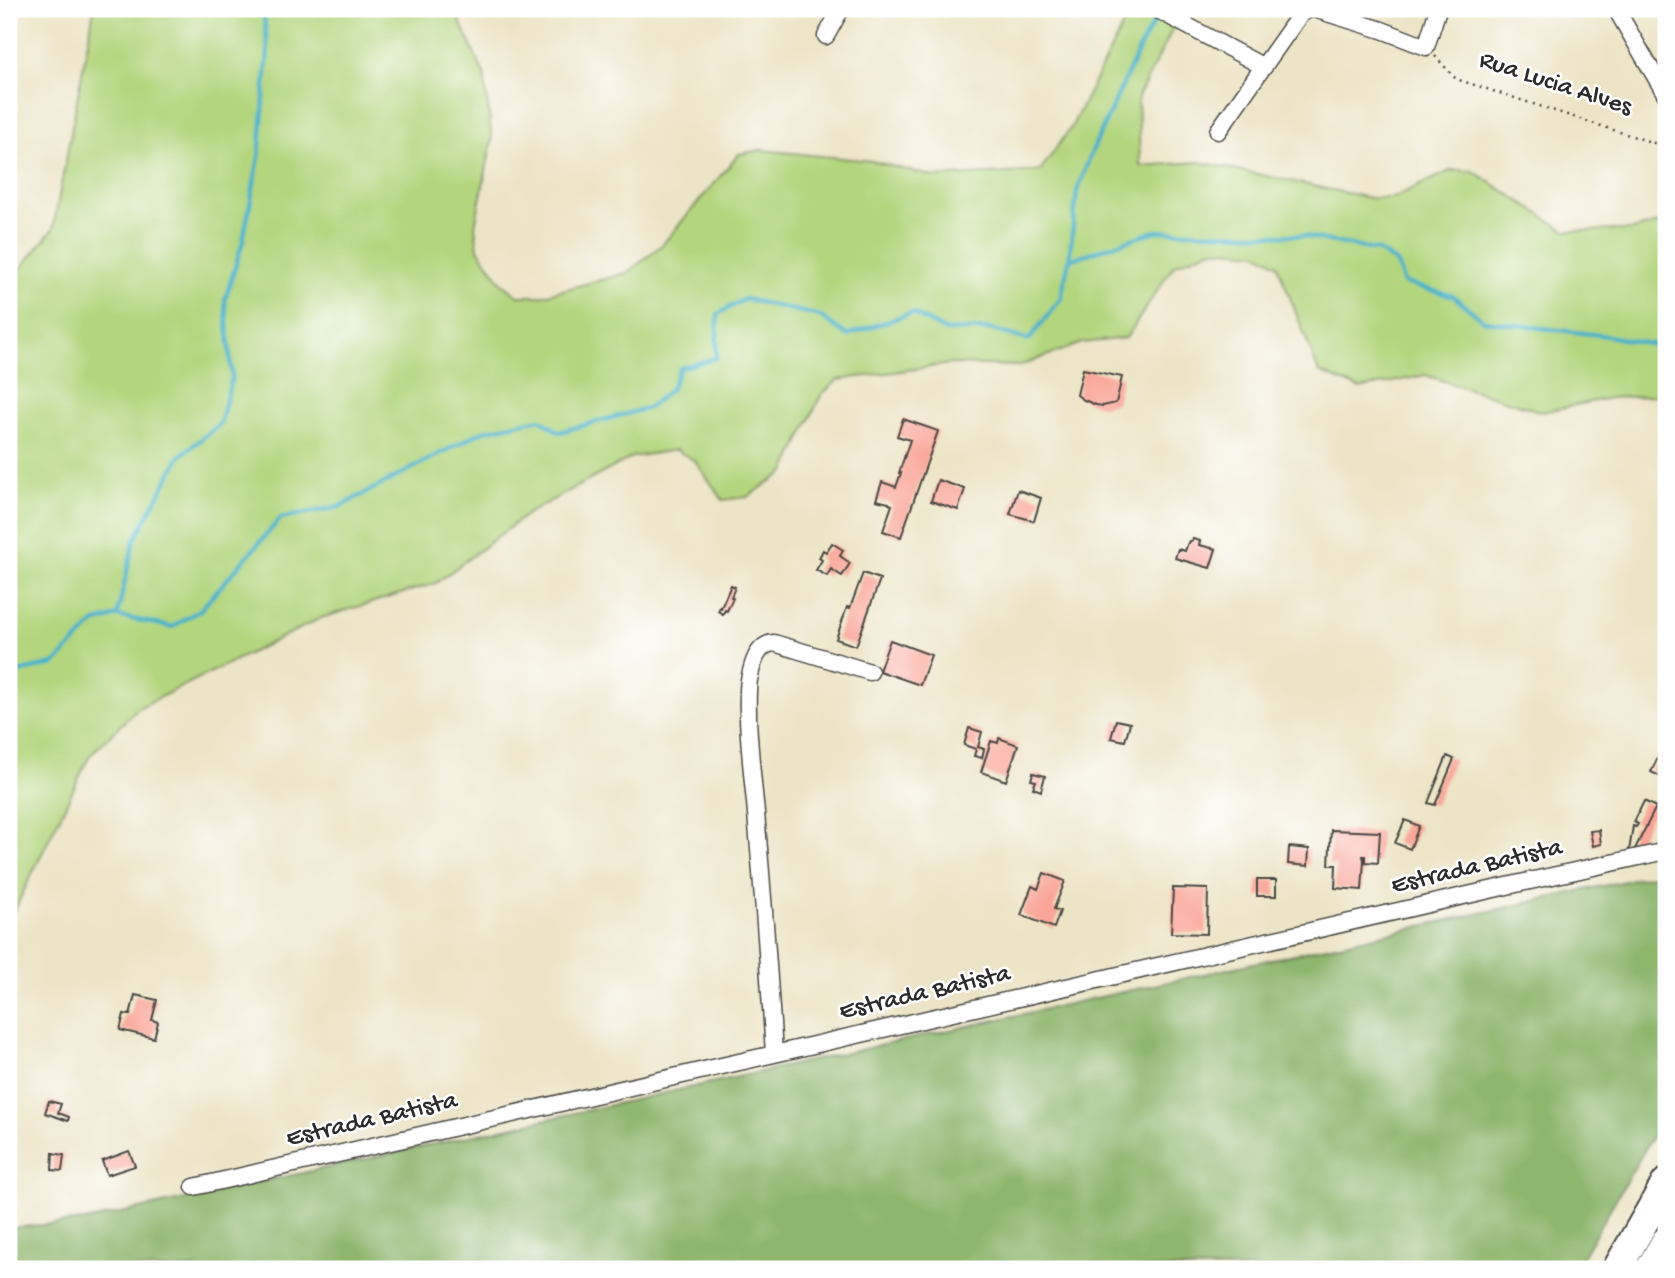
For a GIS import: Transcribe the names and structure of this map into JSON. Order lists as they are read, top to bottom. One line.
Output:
{"streets":{"street":["Estrada Batista"],"path":["Rua Lucia Alves"]}}
